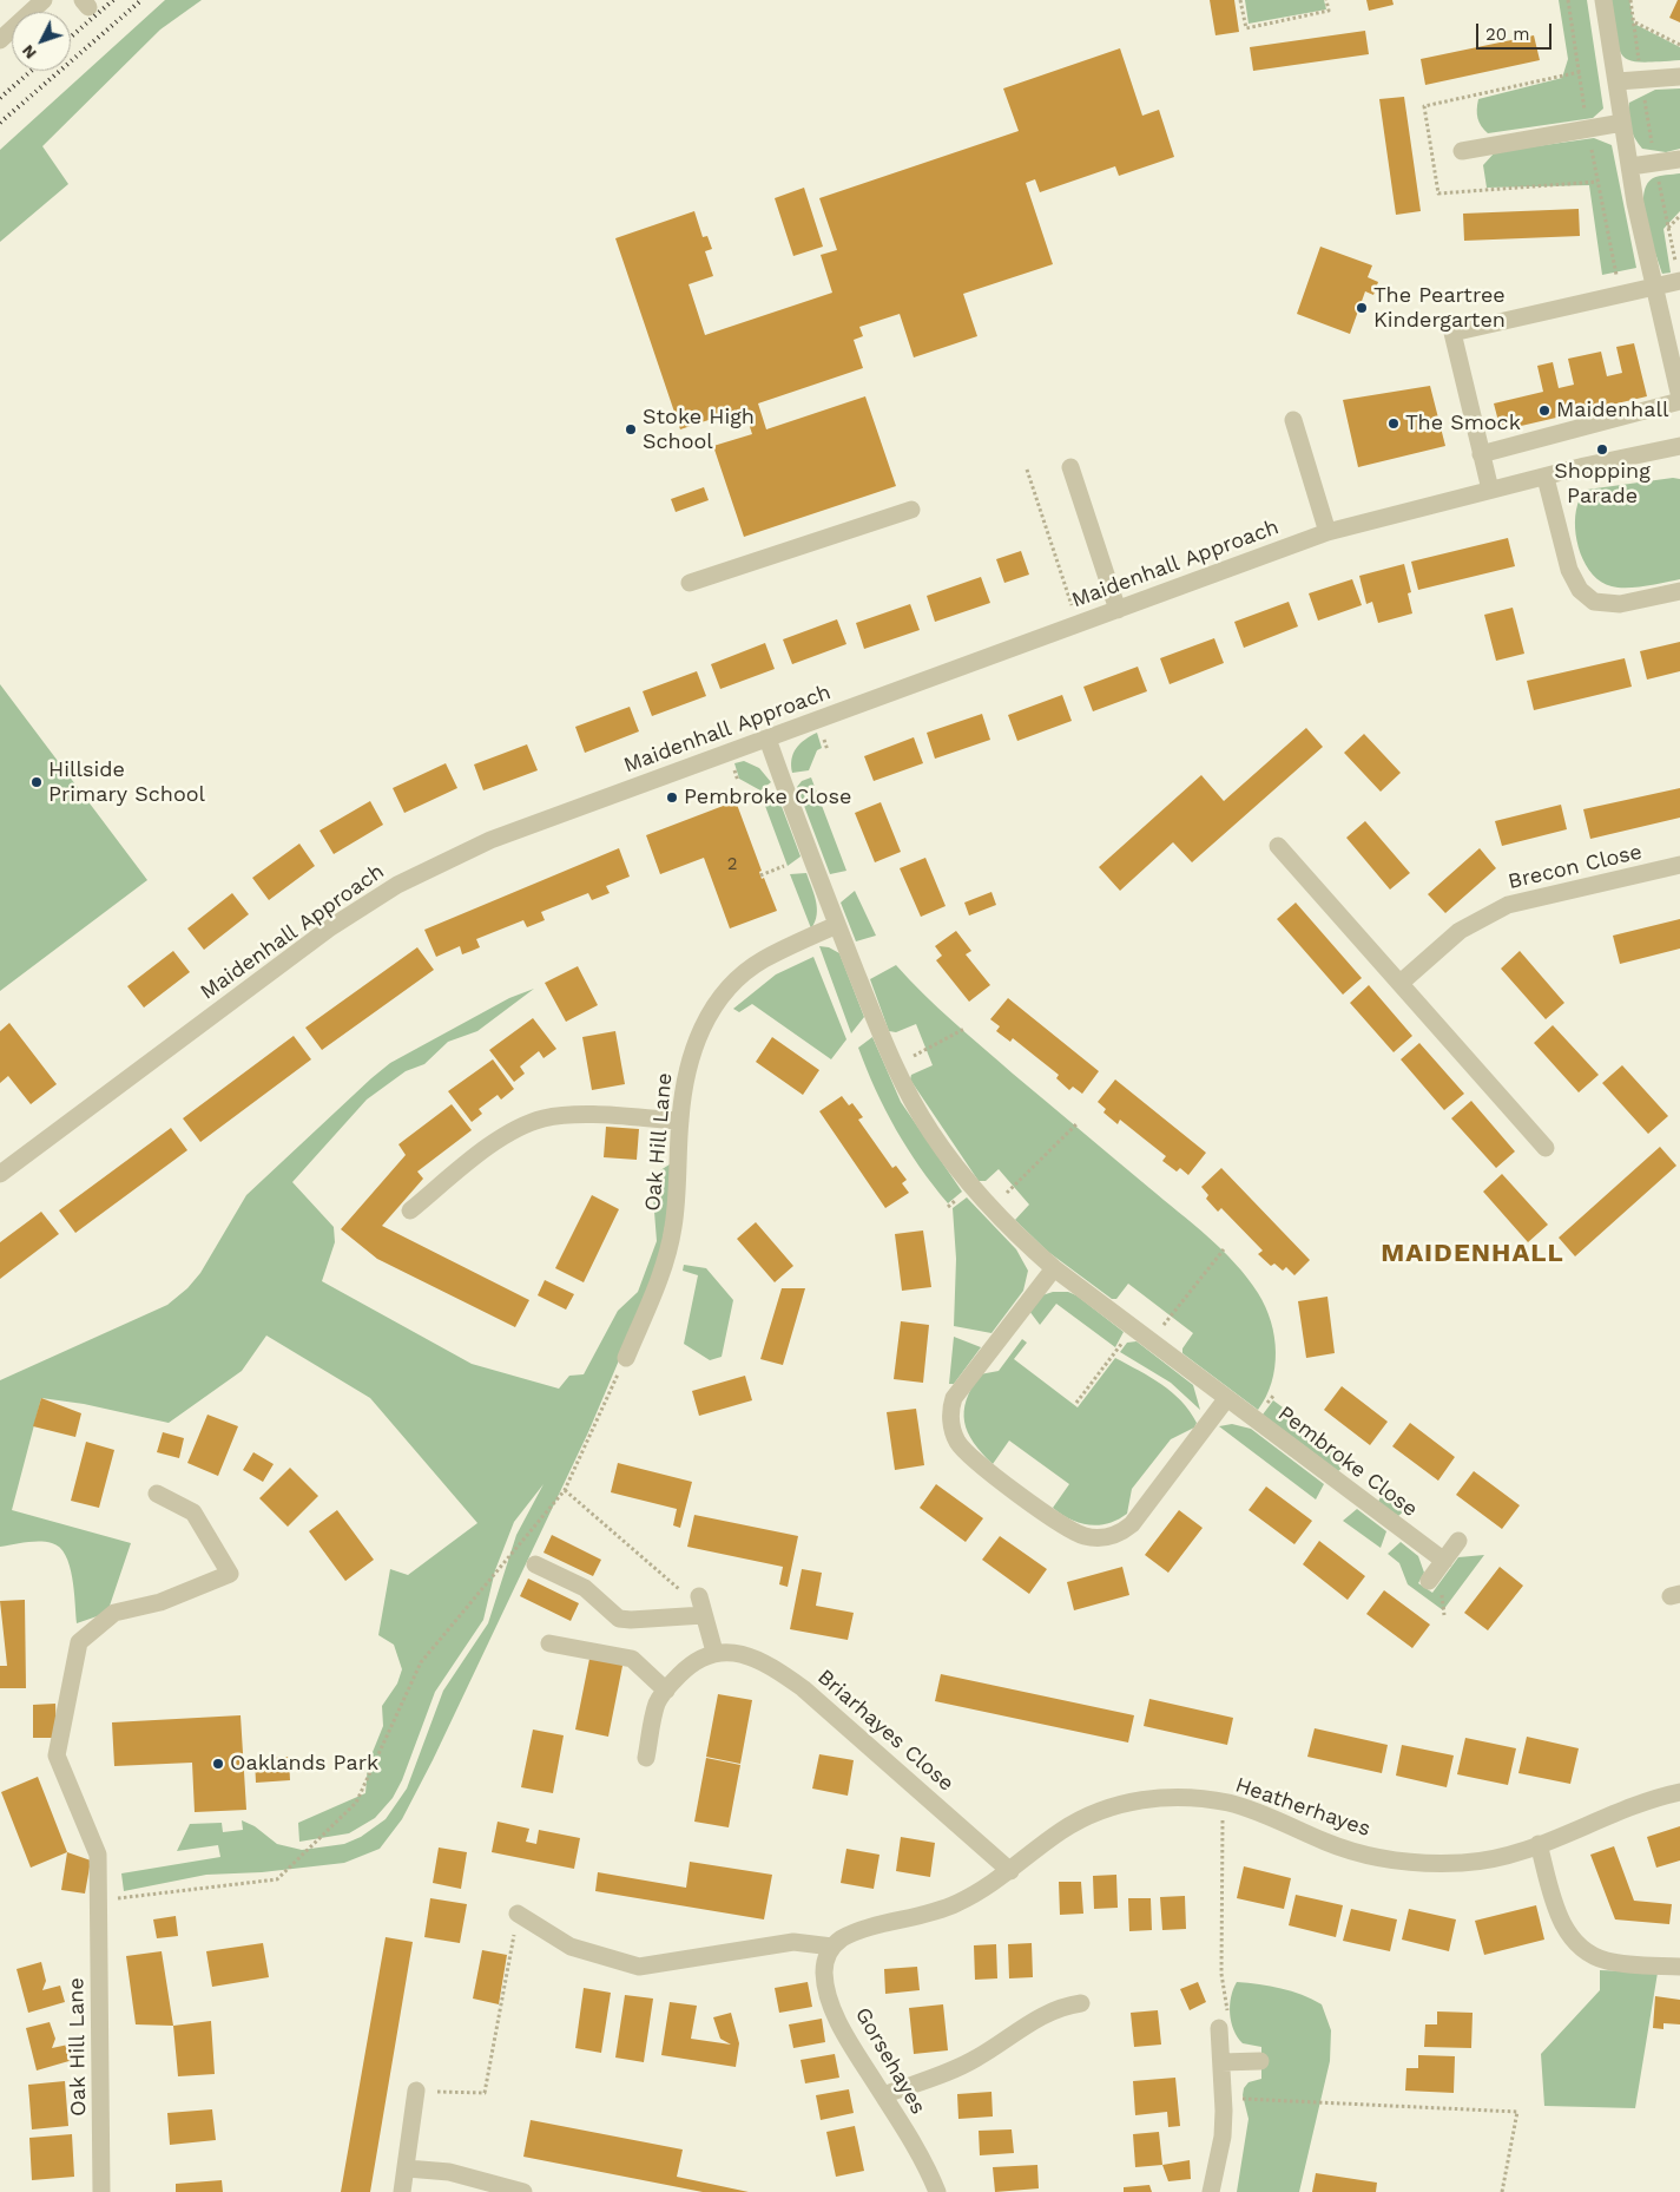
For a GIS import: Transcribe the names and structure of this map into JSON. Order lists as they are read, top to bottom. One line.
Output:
{"streets":{"street":["Maidenhall Approach","Brecon Close","Oak Hill Lane","Pembroke Close","Briarhayes Close","Heatherhayes","Gorsehayes"]},"crossings":[["Maidenhall Approach","Pembroke Close"],["Oak Hill Lane","Pembroke Close"],["Briarhayes Close","Heatherhayes"],["Heatherhayes","Gorsehayes"]],"districts":["MAIDENHALL"],"places":["The Peartree Kindergarten","Maidenhall","The Smock","Stoke High School","Shopping Parade","Hillside Primary School","Pembroke Close","Oaklands Park"],"house_numbers":["2"],"scale_bar":"20 m","north":"bottom left"}
